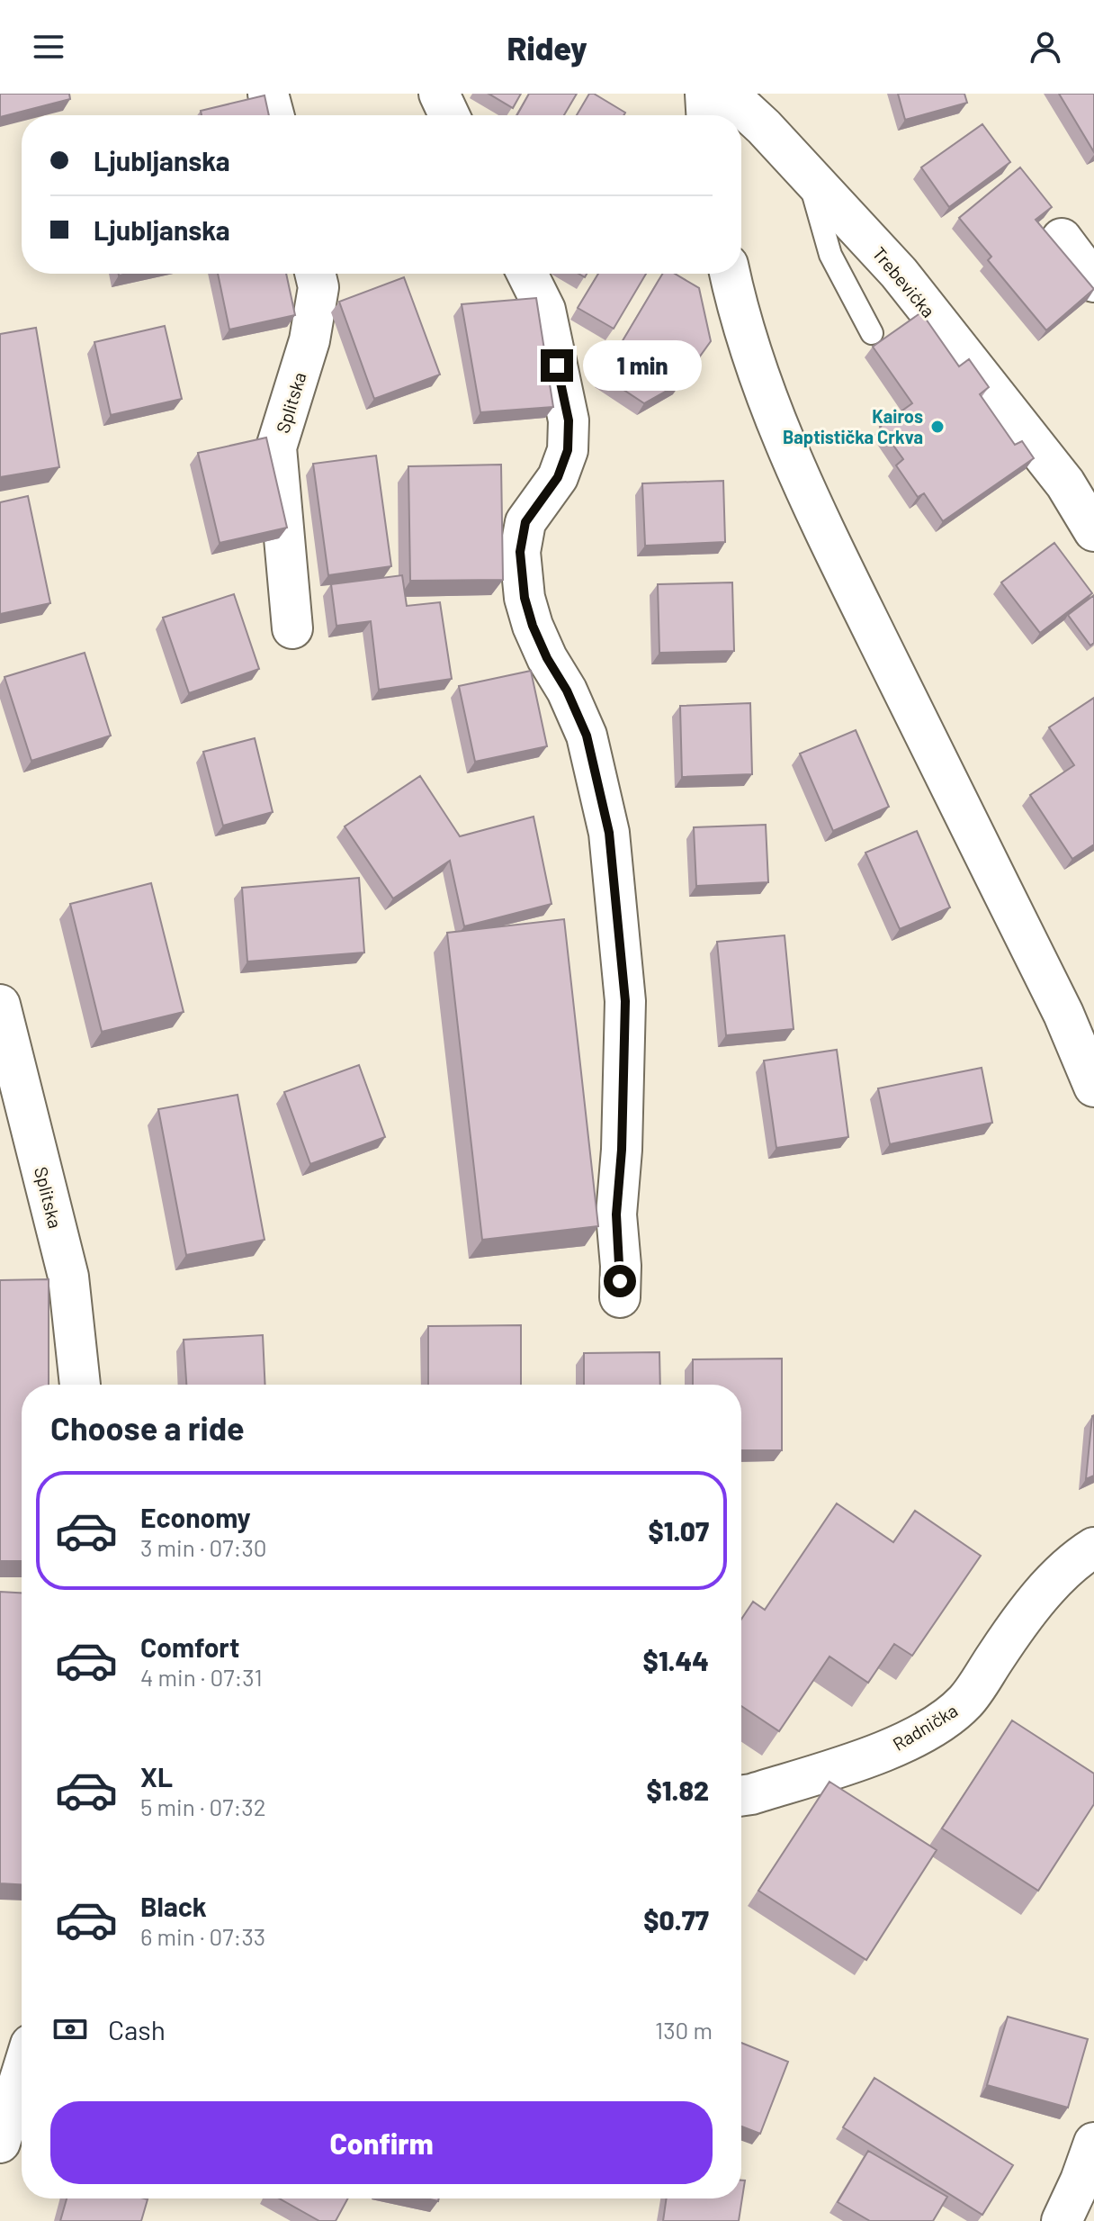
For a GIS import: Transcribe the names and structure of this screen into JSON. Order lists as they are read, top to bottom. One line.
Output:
{"streets":{"street":["Trebevićka","Splitska","Radnička"]},"places":["Kairos Baptistička Crkva"],"page":{"header":"Ridey","banner":["Ljubljanska","Ljubljanska"],"bubble":"1 min","heading":"Choose a ride","list":[{"name":"Economy","note":"3 min · 07:30","value":"$1.07"},{"name":"Comfort","note":"4 min · 07:31","value":"$1.44"},{"name":"XL","note":"5 min · 07:32","value":"$1.82"},{"name":"Black","note":"6 min · 07:33","value":"$0.77"}],"pay":["Cash","130 m"],"buttons":"Confirm"}}
